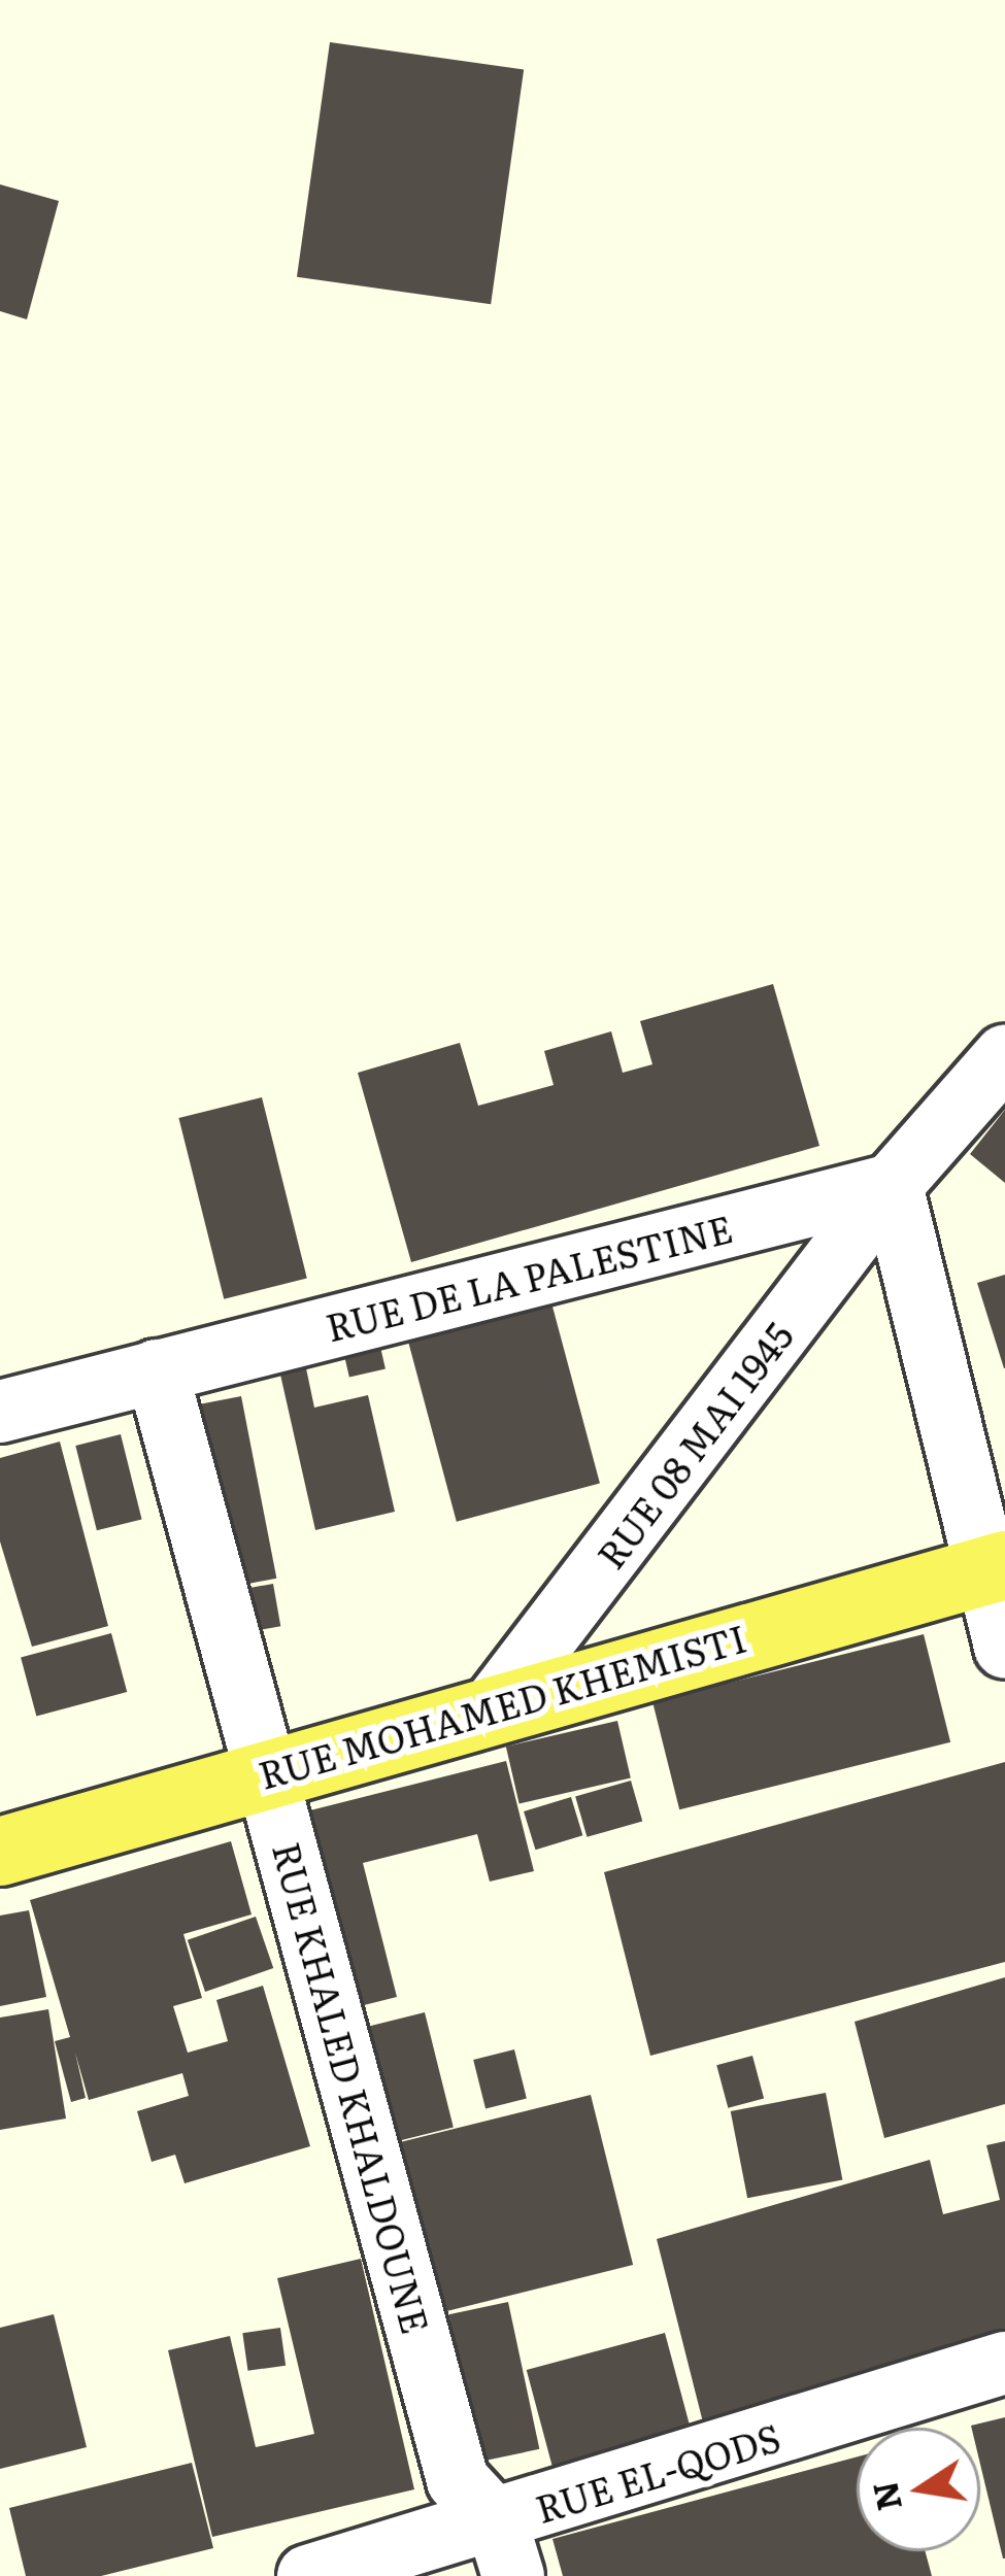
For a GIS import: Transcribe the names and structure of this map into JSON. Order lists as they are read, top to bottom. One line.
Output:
{"streets":{"main road":["RUE MOHAMED KHEMISTI"],"street":["RUE DE LA PALESTINE","RUE 08 MAI 1945","RUE KHALED KHALDOUNE","RUE EL-QODS"]},"crossings":[["RUE DE LA PALESTINE","RUE 08 MAI 1945"],["RUE DE LA PALESTINE","RUE KHALED KHALDOUNE"],["RUE 08 MAI 1945","RUE MOHAMED KHEMISTI"],["RUE MOHAMED KHEMISTI","RUE KHALED KHALDOUNE"],["RUE KHALED KHALDOUNE","RUE EL-QODS"]],"north":"left"}
